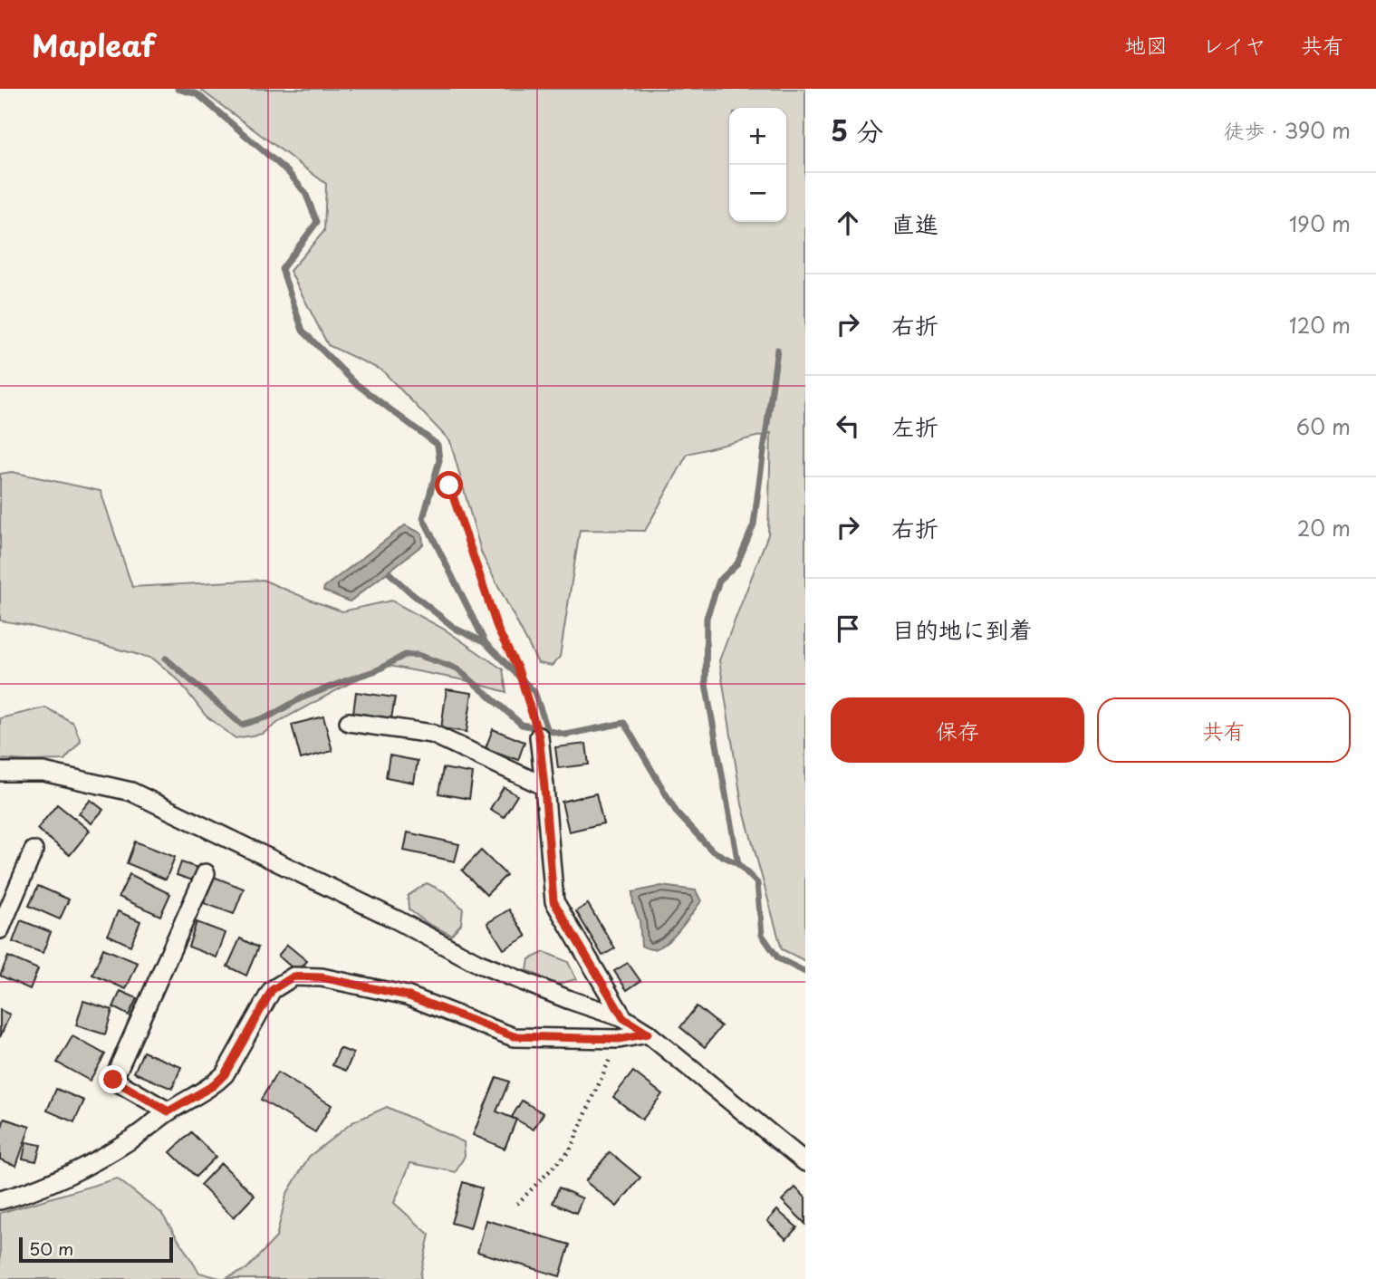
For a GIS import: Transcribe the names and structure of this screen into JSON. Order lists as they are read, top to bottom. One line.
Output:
{"scale_bar":"50 m","page":{"header":"Mapleaf","nav":["地図","レイヤ","共有"],"heading":["5 分","徒歩 · 390 m"],"map_buttons":["+","−"],"list":[["直進","190 m"],["右折","120 m"],["左折","60 m"],["右折","20 m"],"目的地に到着"],"buttons":["保存","共有"],"scale":"50 m"}}
